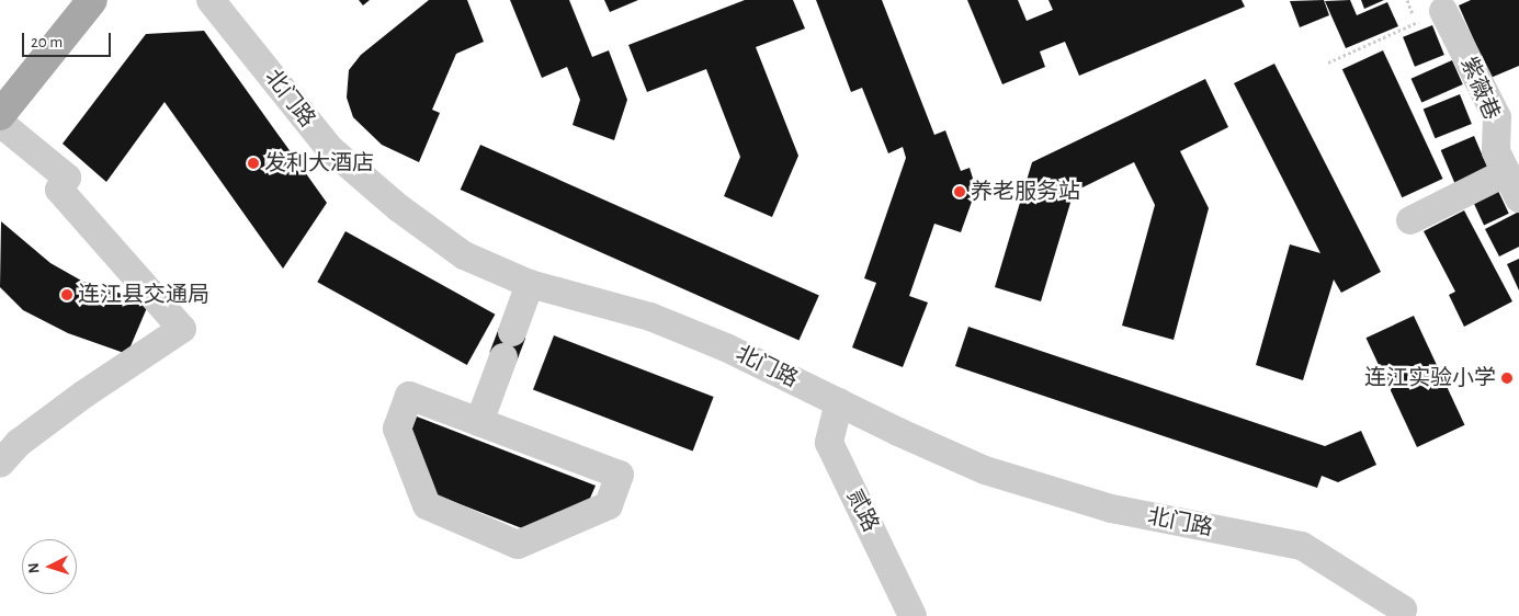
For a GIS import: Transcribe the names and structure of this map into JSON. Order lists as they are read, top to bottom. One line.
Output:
{"streets":{"street":["紫薇巷","北门路","贰路"]},"crossings":[["北门路","贰路"]],"places":["发利大酒店","养老服务站","连江县交通局","连江实验小学"],"scale_bar":"20 m","north":"left"}
